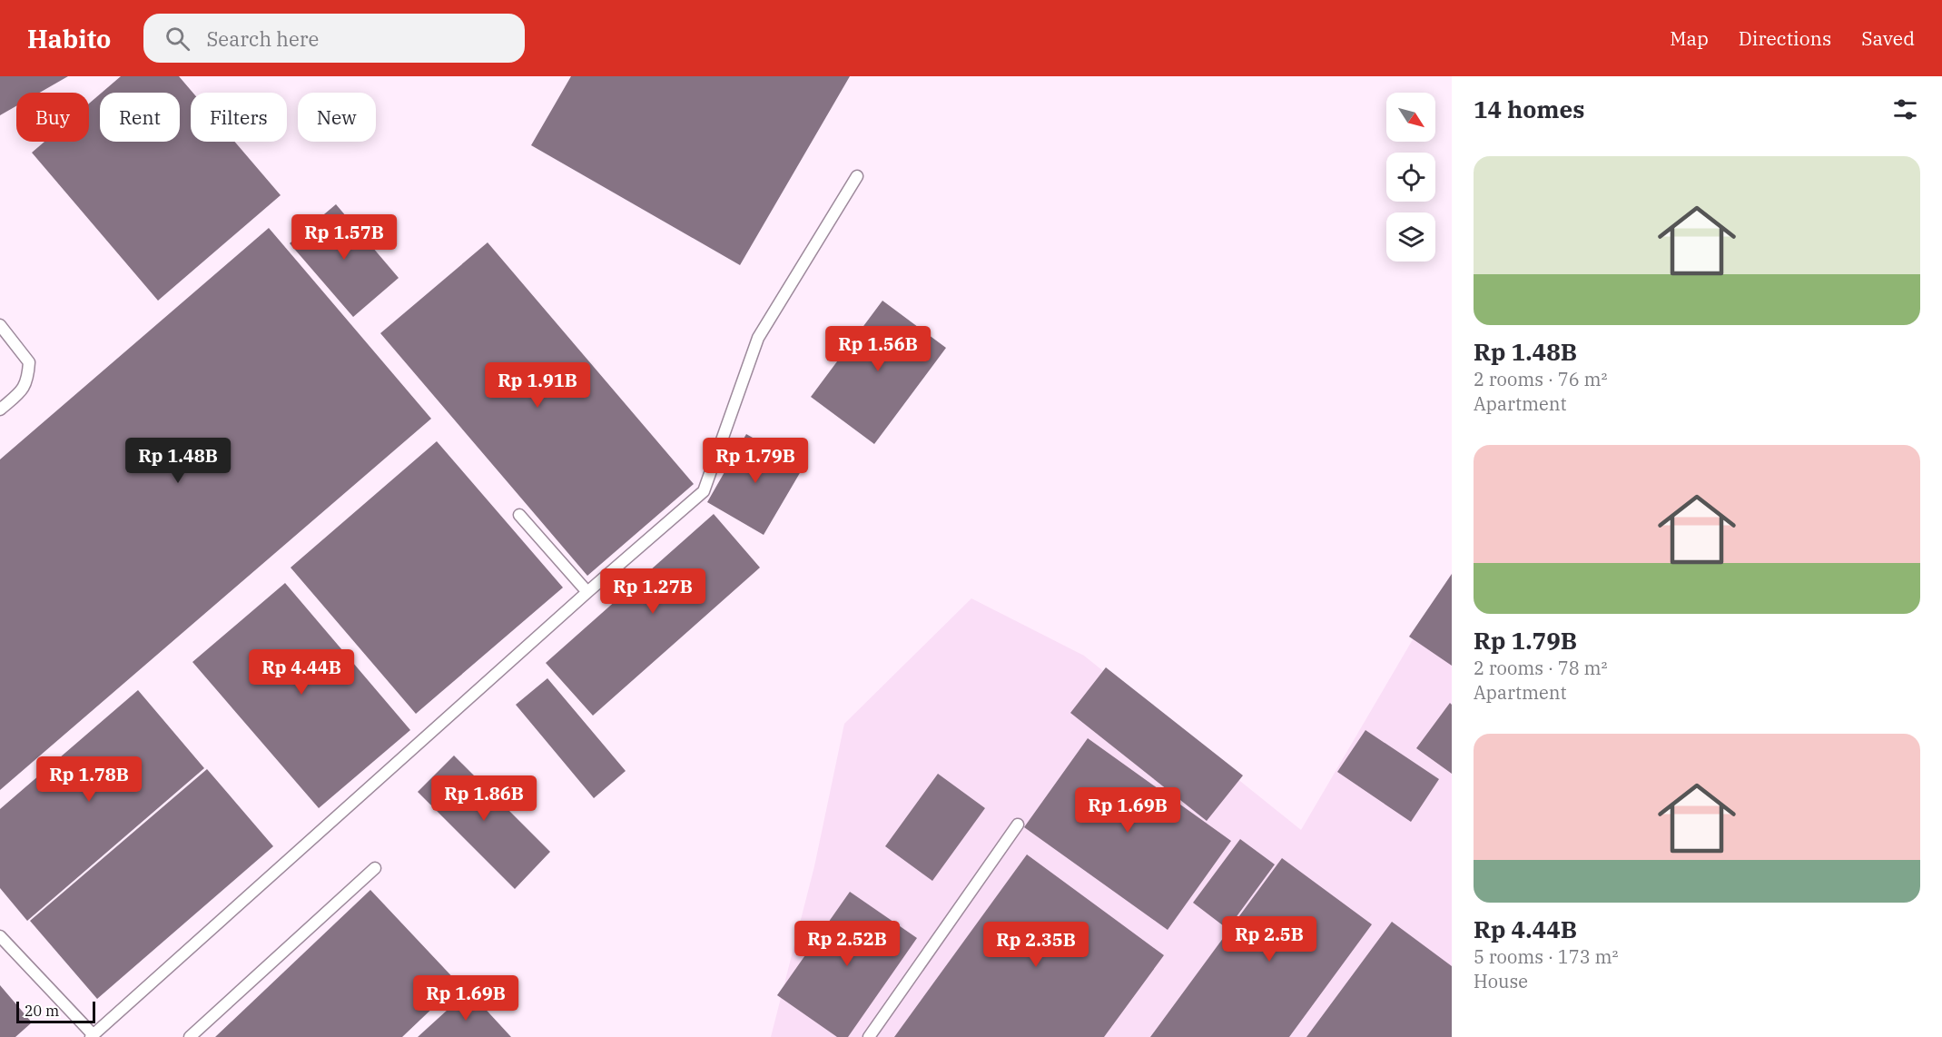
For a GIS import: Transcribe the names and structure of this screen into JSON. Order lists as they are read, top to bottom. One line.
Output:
{"scale_bar":"20 m","north":"bottom right","page":{"header":"Habito","search":"Search here","nav":["Map","Directions","Saved"],"heading":"14 homes","chip":["Buy","Rent","Filters","New"],"list":[{"name":"Rp 1.48B","note":"2 rooms · 76 m² · Apartment"},{"name":"Rp 1.79B","note":"2 rooms · 78 m² · Apartment"},{"name":"Rp 4.44B","note":"5 rooms · 173 m² · House"}],"price":["Rp 1.57B","Rp 1.56B","Rp 1.91B","Rp 1.48B","Rp 1.79B","Rp 1.27B","Rp 4.44B","Rp 1.78B","Rp 1.86B","Rp 1.69B","Rp 2.5B","Rp 2.52B","Rp 2.35B","Rp 1.69B"],"scale":"20 m"}}
